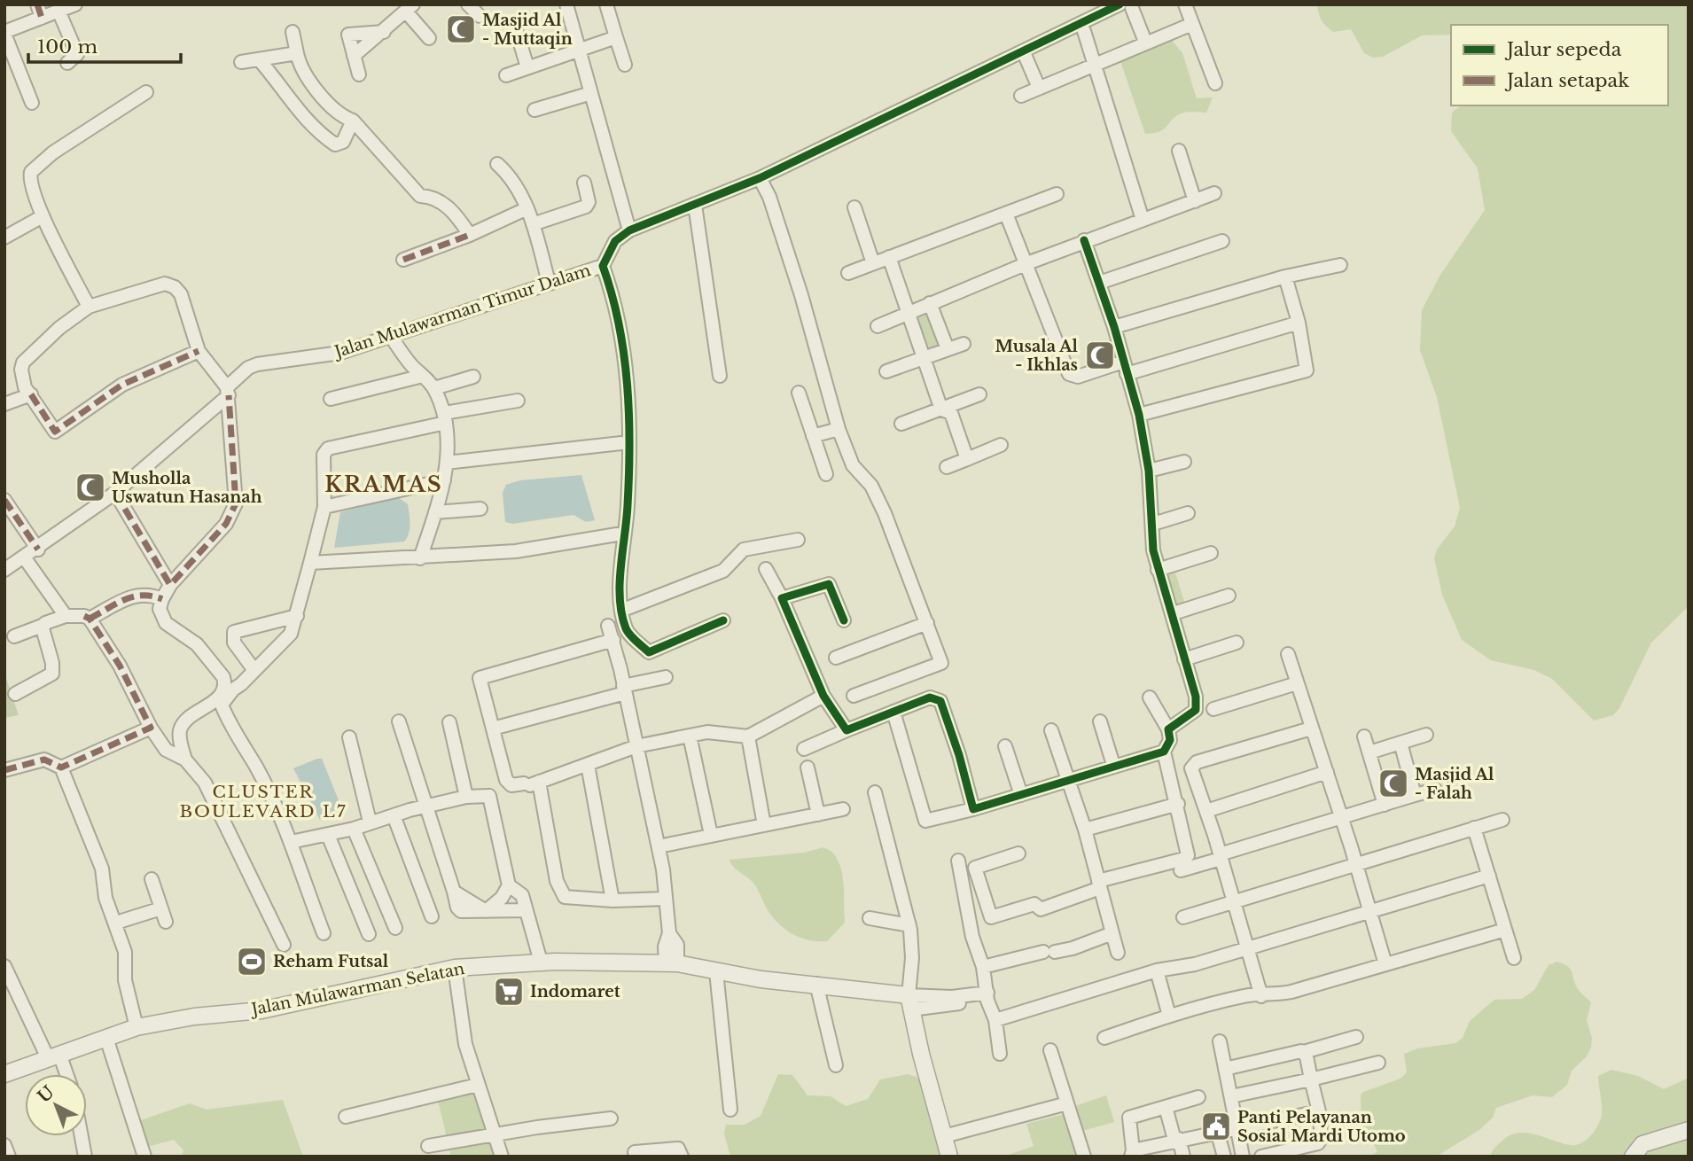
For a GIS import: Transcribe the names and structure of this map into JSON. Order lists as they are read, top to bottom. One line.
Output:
{"streets":{"street":["Jalan Mulawarman Timur Dalam","Jalan Mulawarman Selatan"]},"districts":["KRAMAS","CLUSTER BOULEVARD L7"],"places":{"mosque":["Masjid Al - Muttaqin","Musala Al - Ikhlas","Musholla Uswatun Hasanah","Masjid Al - Falah"],"sports":["Reham Futsal"],"supermarket":["Indomaret"],"public building":["Panti Pelayanan Sosial Mardi Utomo"]},"legend":["Jalur sepeda","Jalan setapak"],"scale_bar":"100 m","north":"top left"}
